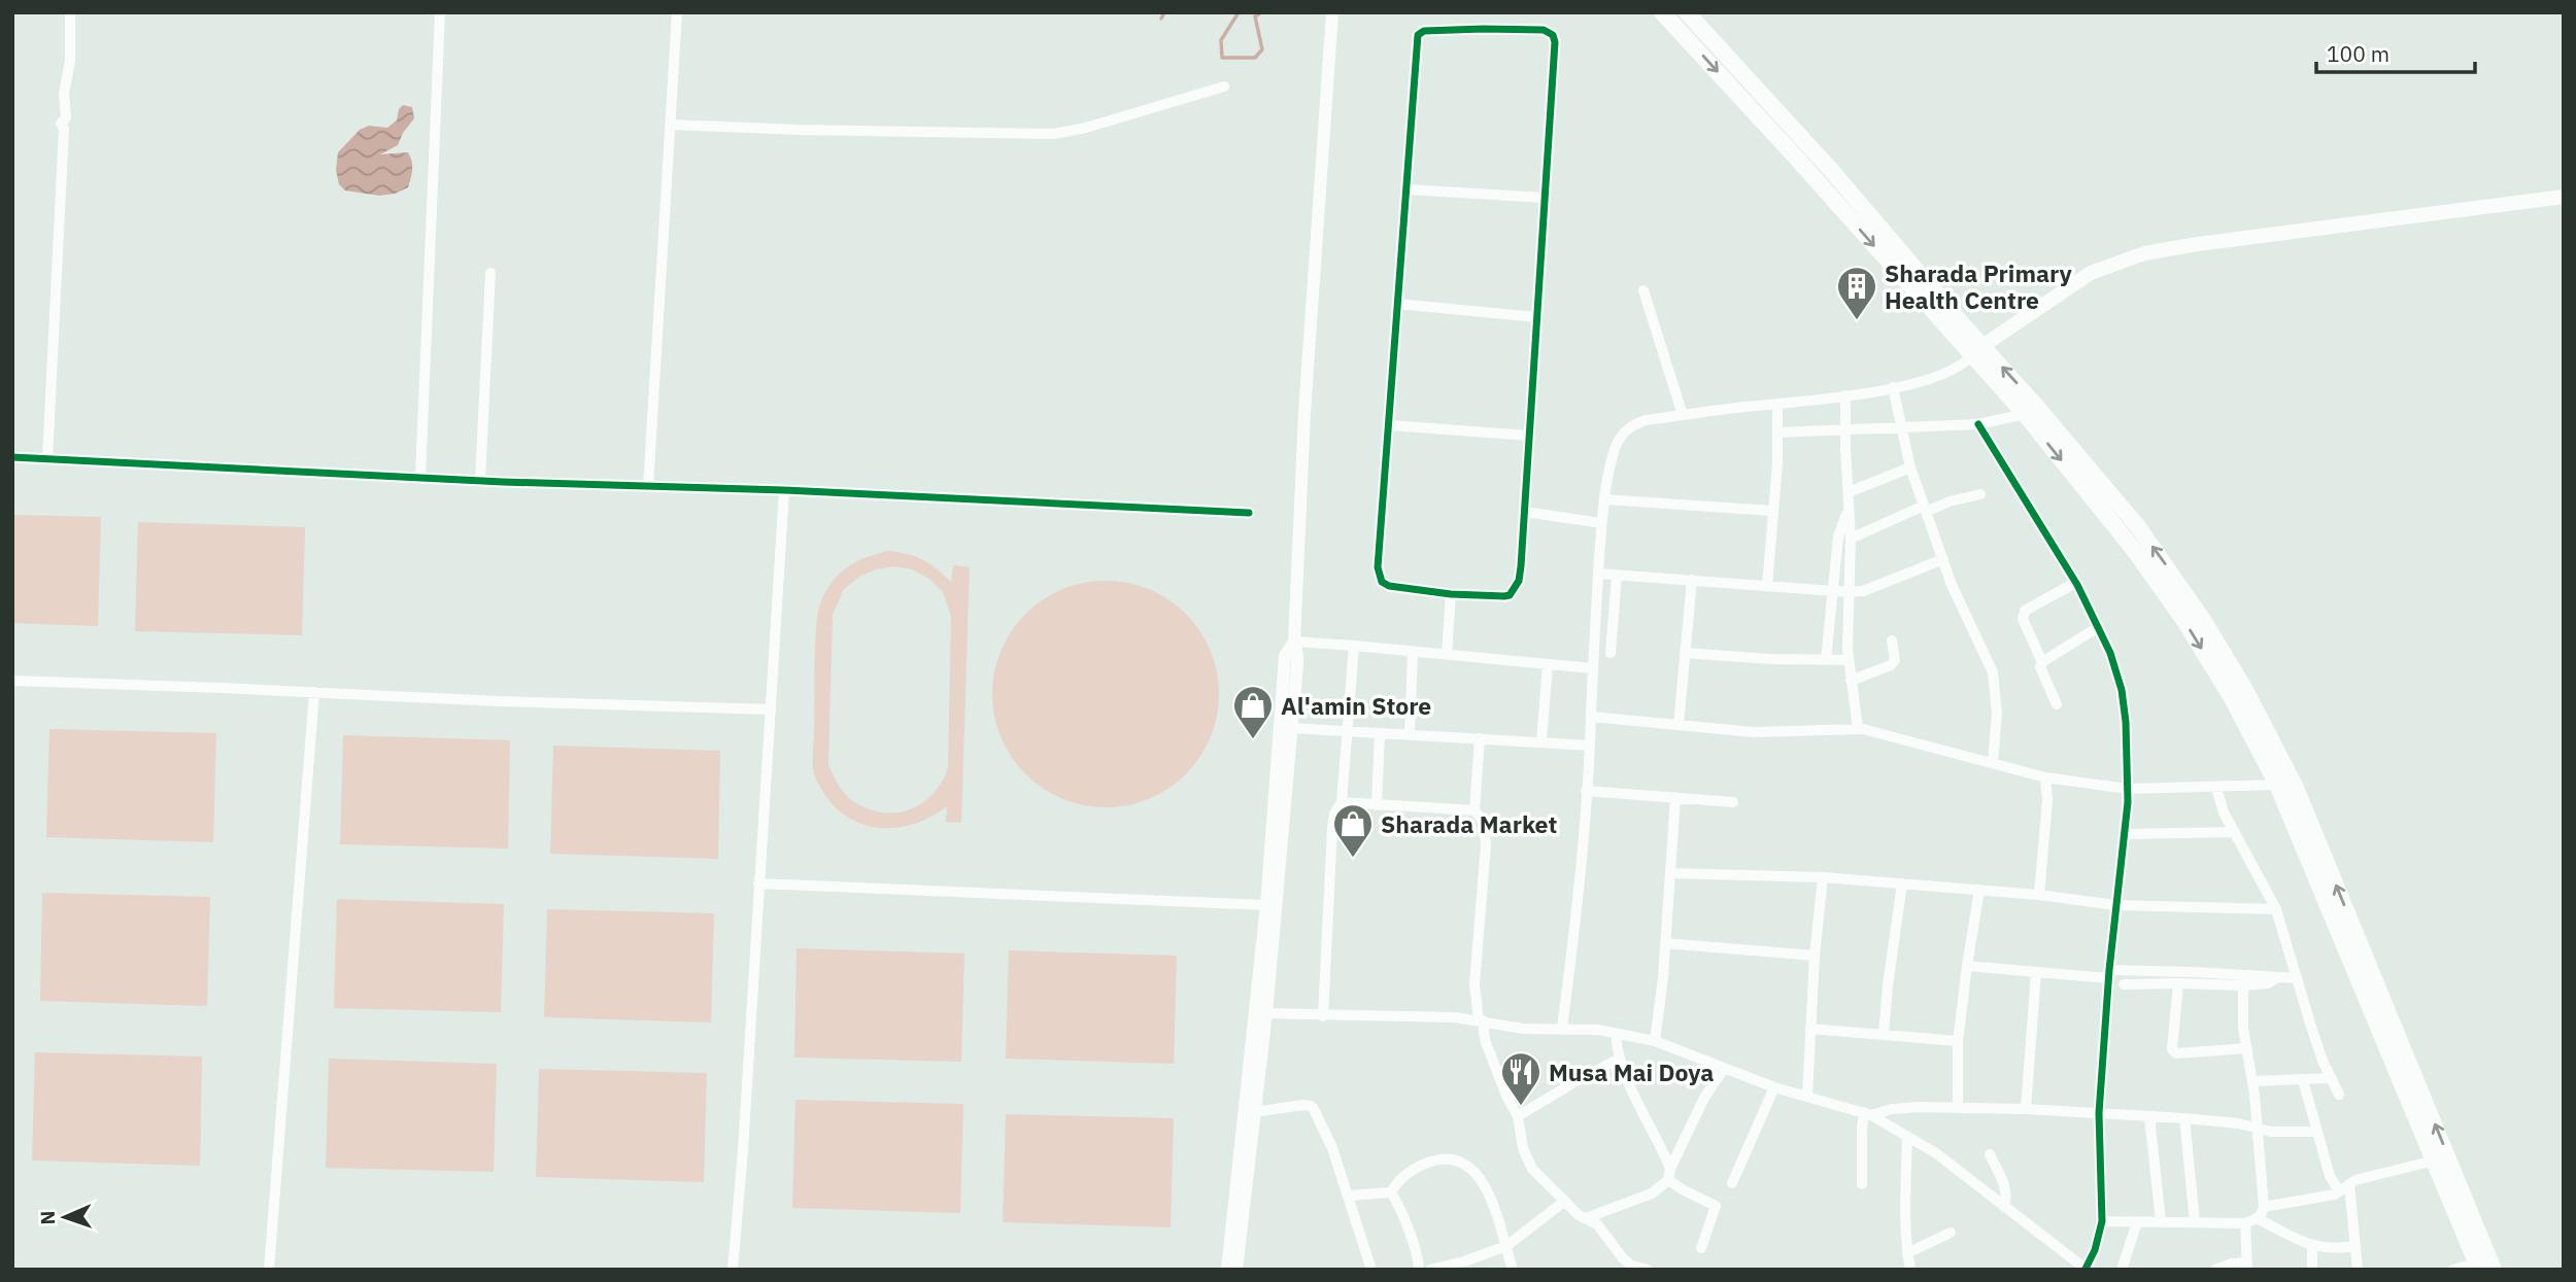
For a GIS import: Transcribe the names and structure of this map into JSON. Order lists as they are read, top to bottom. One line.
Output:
{"places":{"building":["Sharada Primary Health Centre"],"shop":["Al'amin Store","Sharada Market"],"restaurant":["Musa Mai Doya"]},"scale_bar":"100 m","north":"left"}
